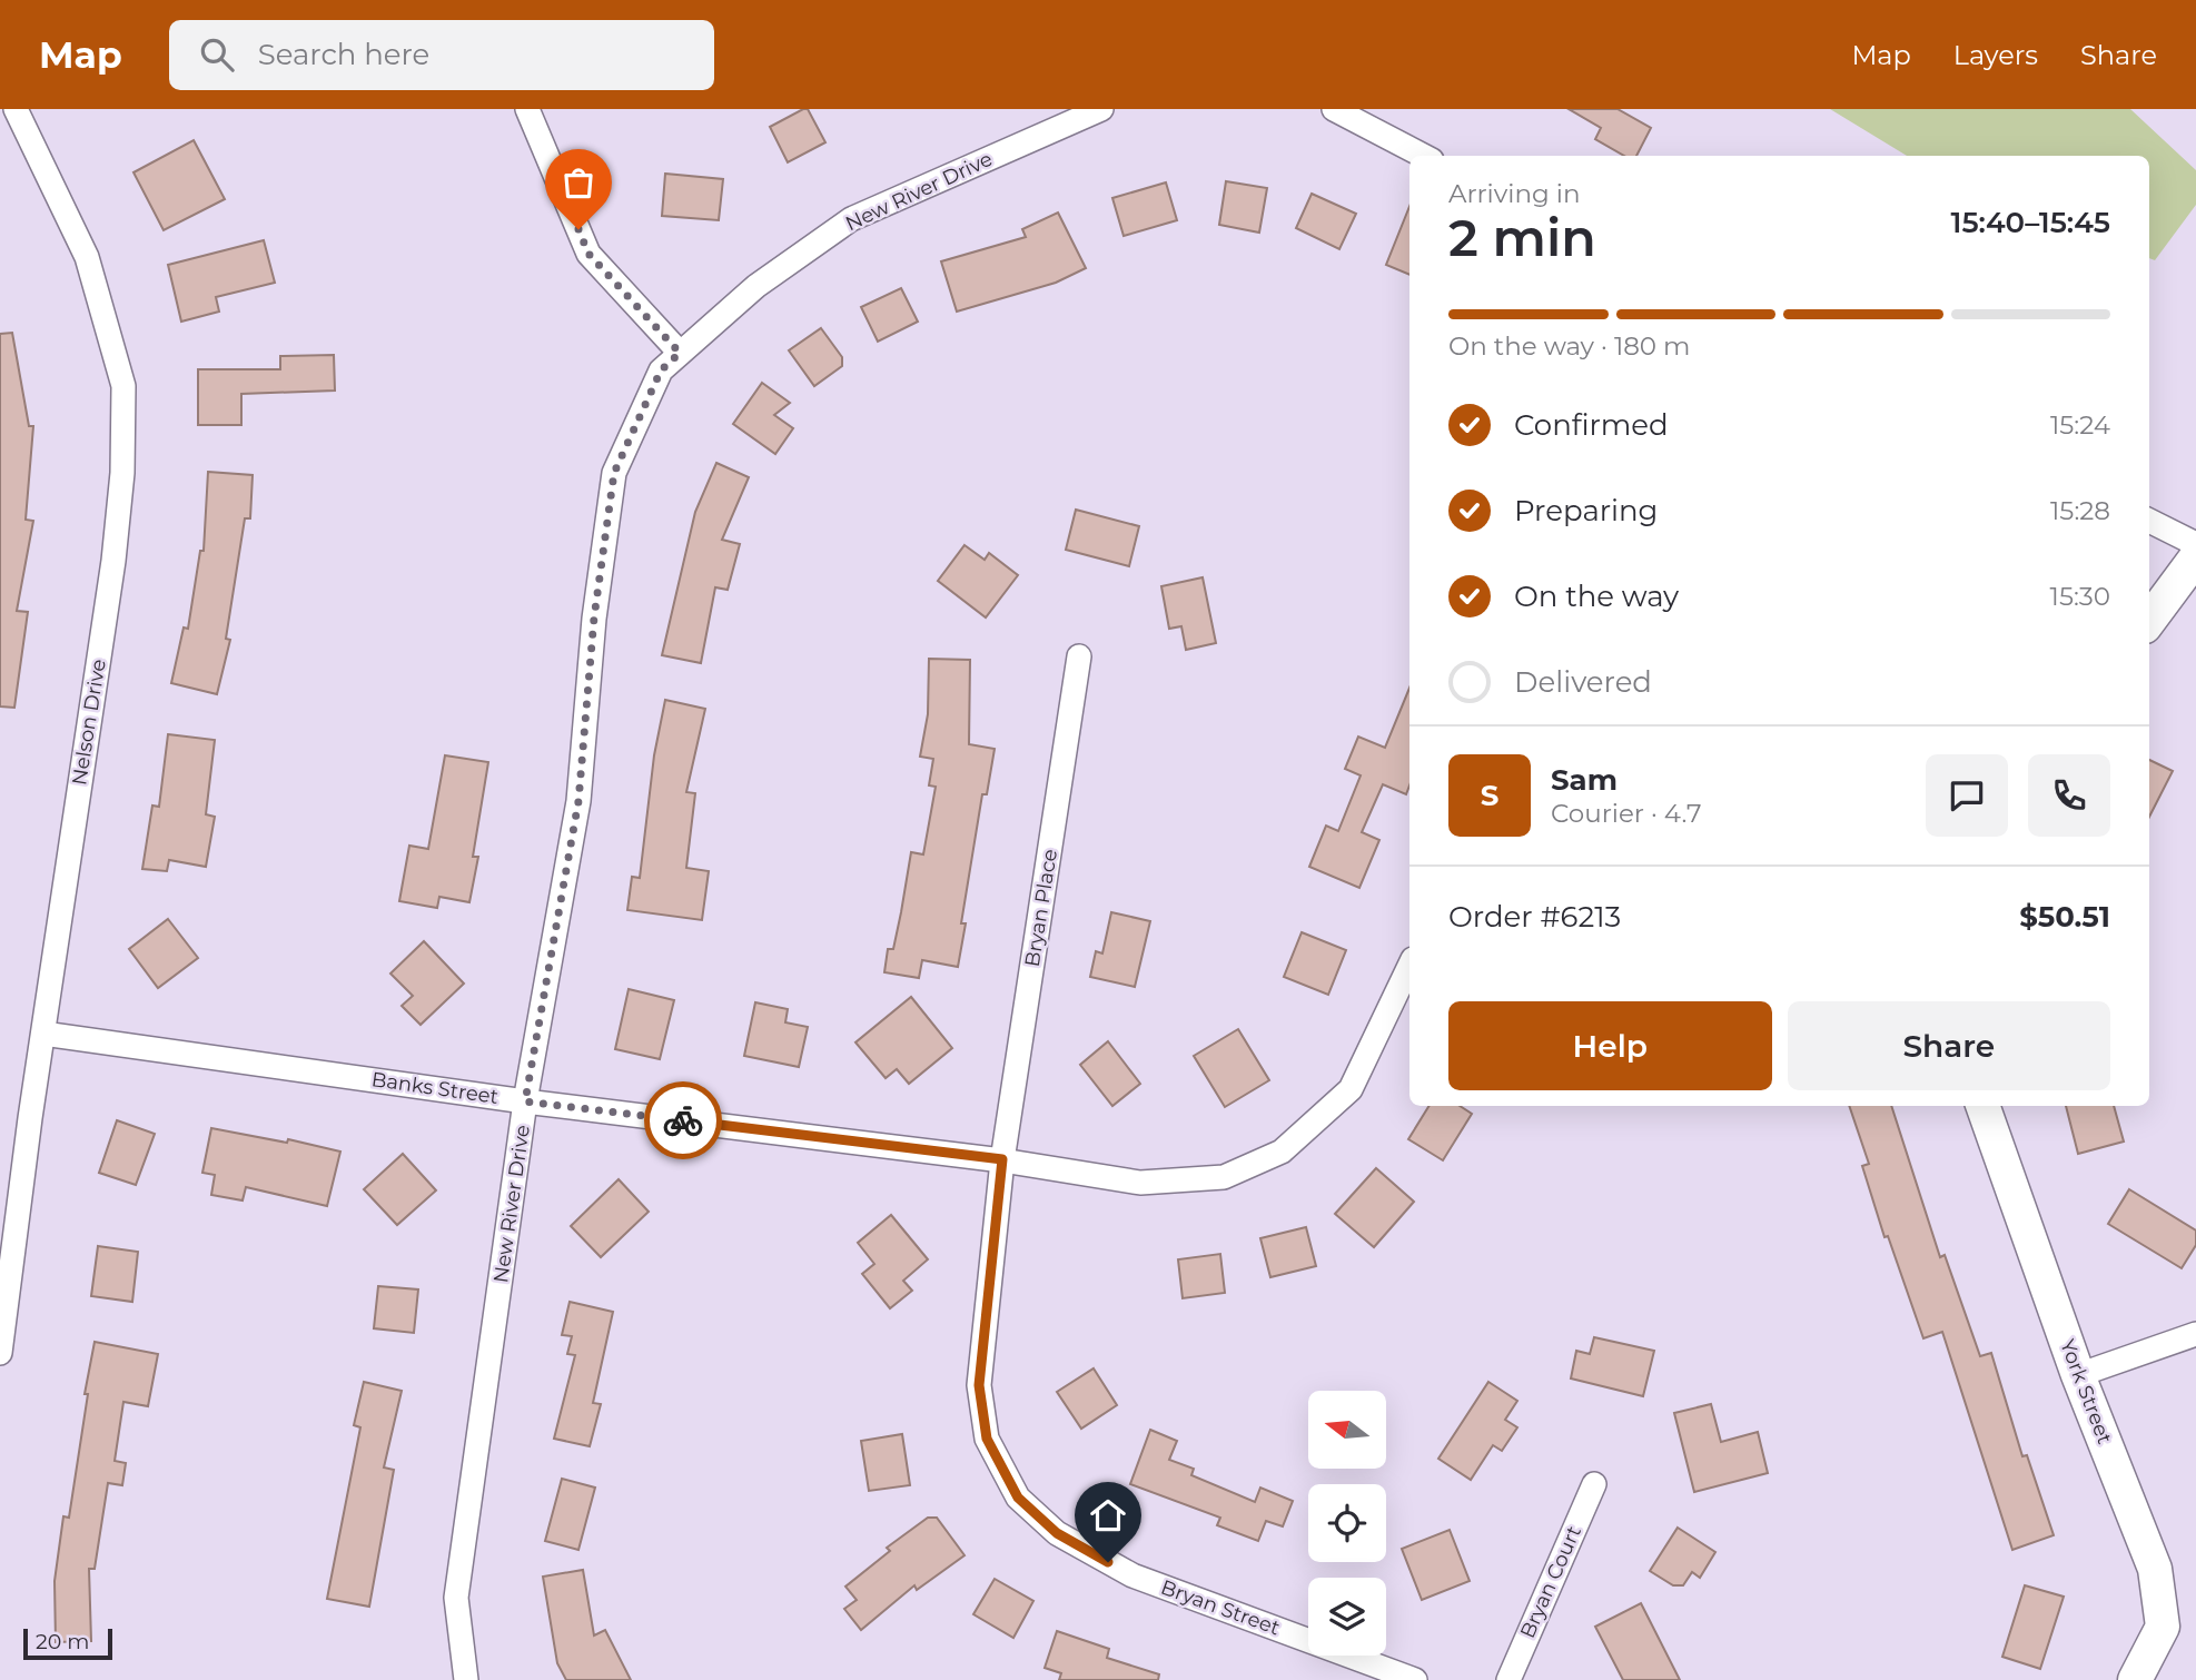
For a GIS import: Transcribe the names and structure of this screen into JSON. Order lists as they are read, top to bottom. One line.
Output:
{"streets":{"street":["New River Drive","Nelson Drive","Bryan Place","Banks Street","York Street","Bryan Court","Bryan Street"]},"crossings":[["New River Drive","Banks Street"],["Nelson Drive","Banks Street"],["Bryan Place","Banks Street"],["Bryan Place","Bryan Street"],["Banks Street","Bryan Street"]],"scale_bar":"20 m","north":"left","page":{"header":"Map","search":"Search here","nav":["Map","Layers","Share"],"heading":["2 min","Arriving in","15:40–15:45"],"panel":["Sam","Courier · 4.7","Order #6213","$50.51"],"bar":"On the way · 180 m","list":[["Confirmed","15:24"],["Preparing","15:28"],["On the way","15:30"],"Delivered"],"round":"S","buttons":["Help","Share"],"scale":"20 m"}}
